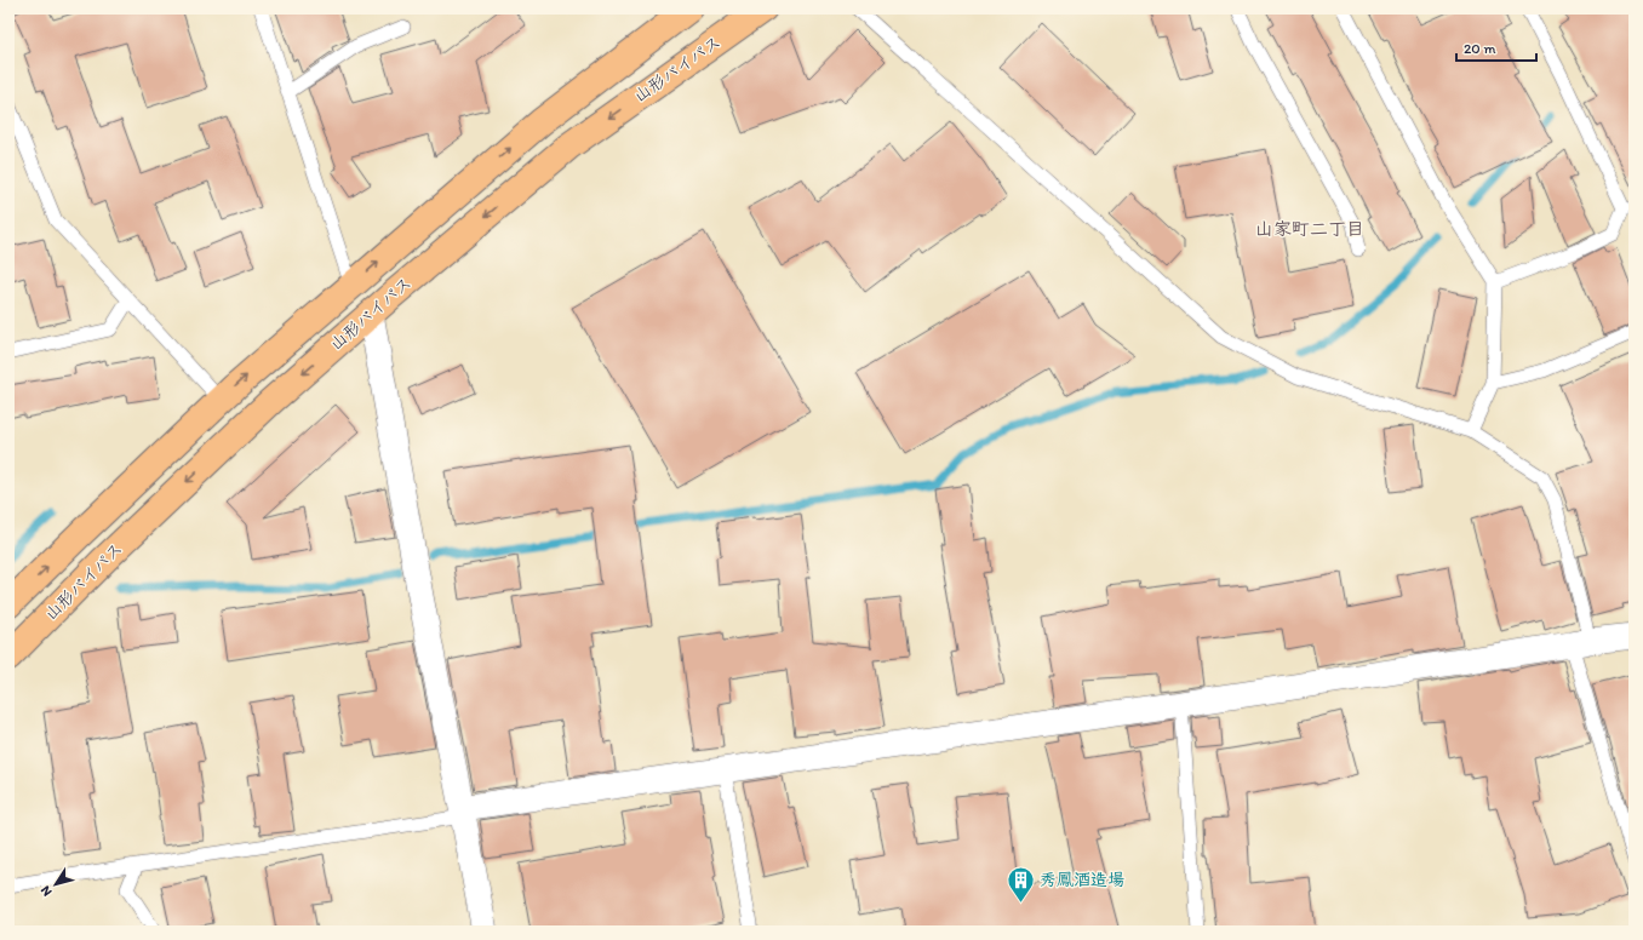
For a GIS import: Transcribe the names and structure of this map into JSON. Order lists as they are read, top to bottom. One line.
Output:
{"streets":{"highway":["山形バイパス"]},"districts":["山家町二丁目"],"places":{"building":["秀鳳酒造場"]},"scale_bar":"20 m","north":"bottom left"}
